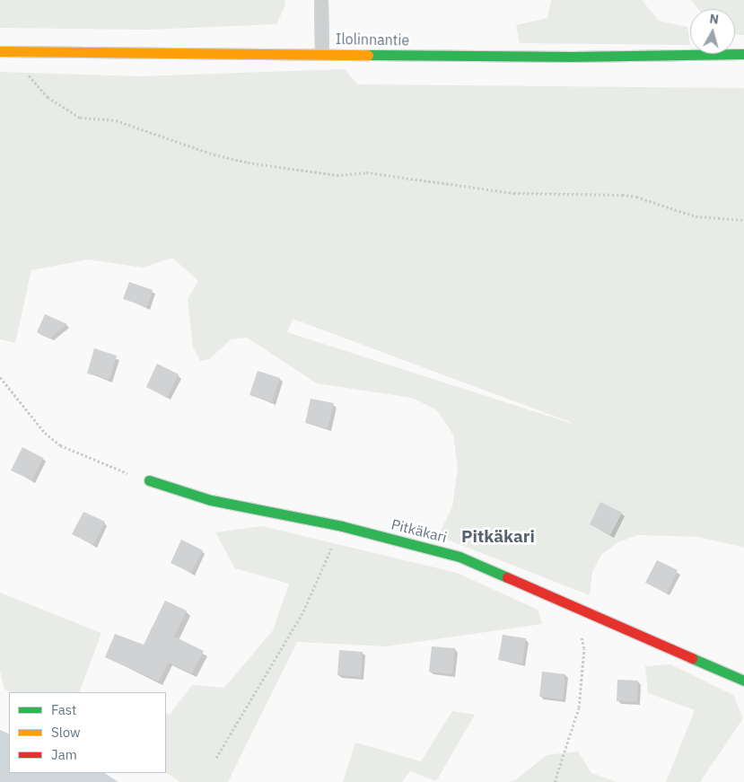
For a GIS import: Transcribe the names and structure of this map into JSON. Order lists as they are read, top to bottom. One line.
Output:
{"streets":{"street":["Ilolinnantie","Pitkäkari"]},"districts":["Pitkäkari"],"legend":["Fast","Slow","Jam"],"north":"top"}
